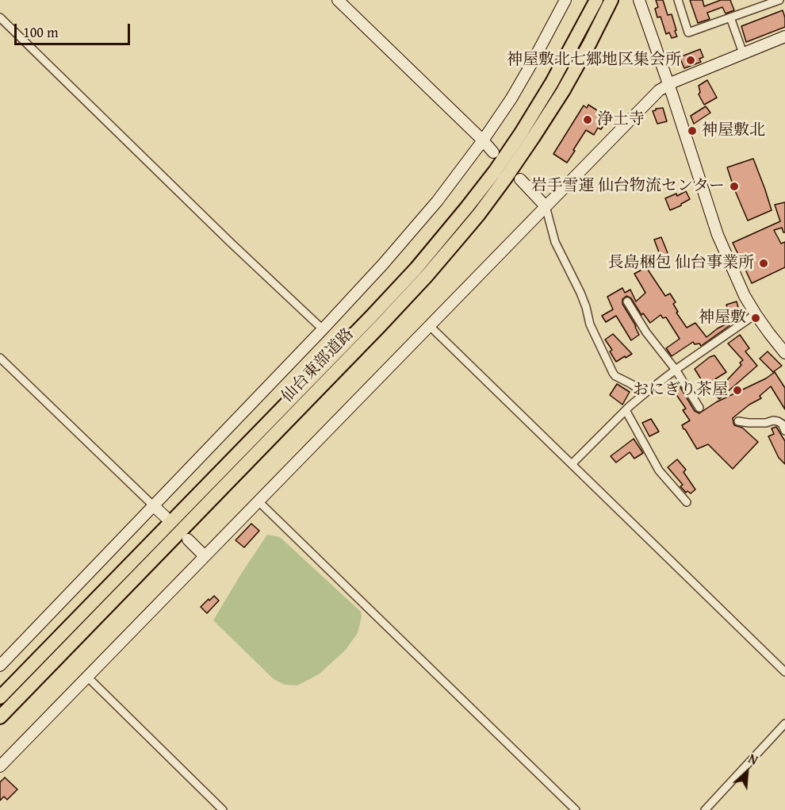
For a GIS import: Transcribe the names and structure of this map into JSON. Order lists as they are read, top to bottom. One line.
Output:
{"streets":{"highway":["仙台東部道路"]},"places":["神屋敷北七郷地区集会所","浄土寺","神屋敷北","岩手雪運 仙台物流センター","長島梱包 仙台事業所","神屋敷","おにぎり茶屋"],"scale_bar":"100 m","north":"top right"}
